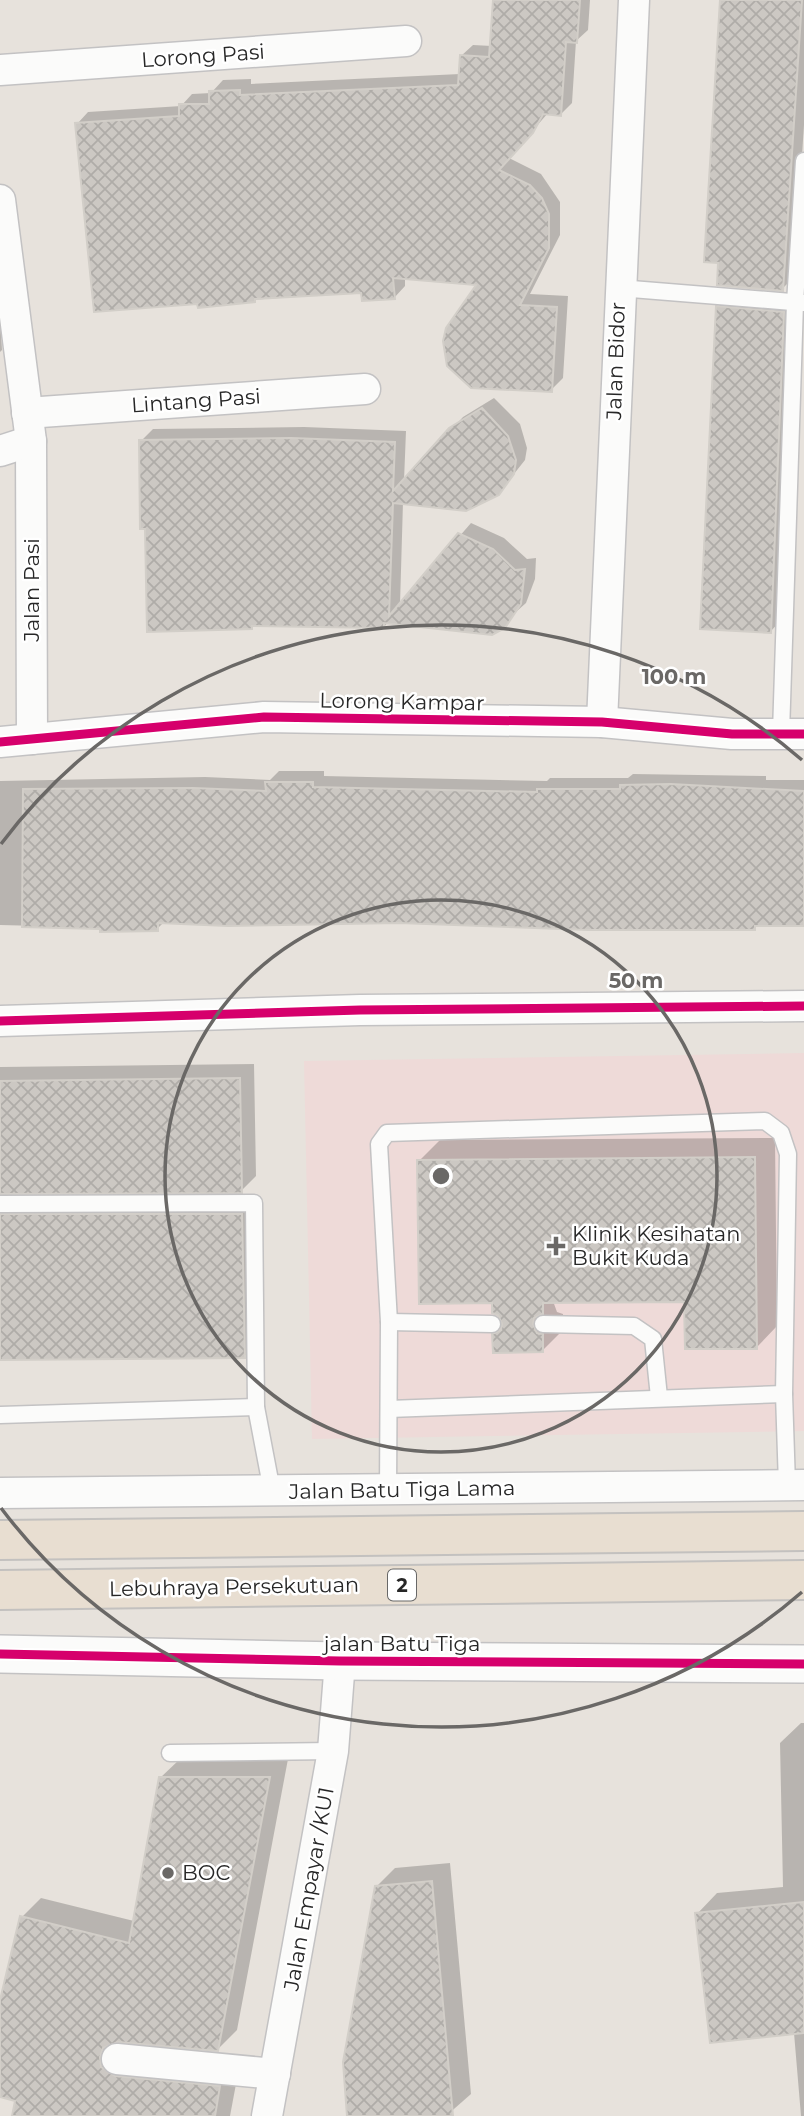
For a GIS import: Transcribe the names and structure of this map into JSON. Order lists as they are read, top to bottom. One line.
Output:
{"streets":{"highway":["2","Lebuhraya Persekutuan"],"street":["Lorong Pasi","Jalan Bidor","Lintang Pasi","Jalan Pasi","Lorong Kampar","Jalan Batu Tiga Lama","jalan Batu Tiga","Jalan Empayar /KU1"]},"crossings":[["Jalan Bidor","Lorong Kampar"],["Lintang Pasi","Jalan Pasi"],["Jalan Pasi","Lorong Kampar"],["jalan Batu Tiga","Jalan Empayar /KU1"]],"places":{"health":["Klinik Kesihatan Bukit Kuda"],"other":["BOC"]},"rings":["100 m","50 m"]}
